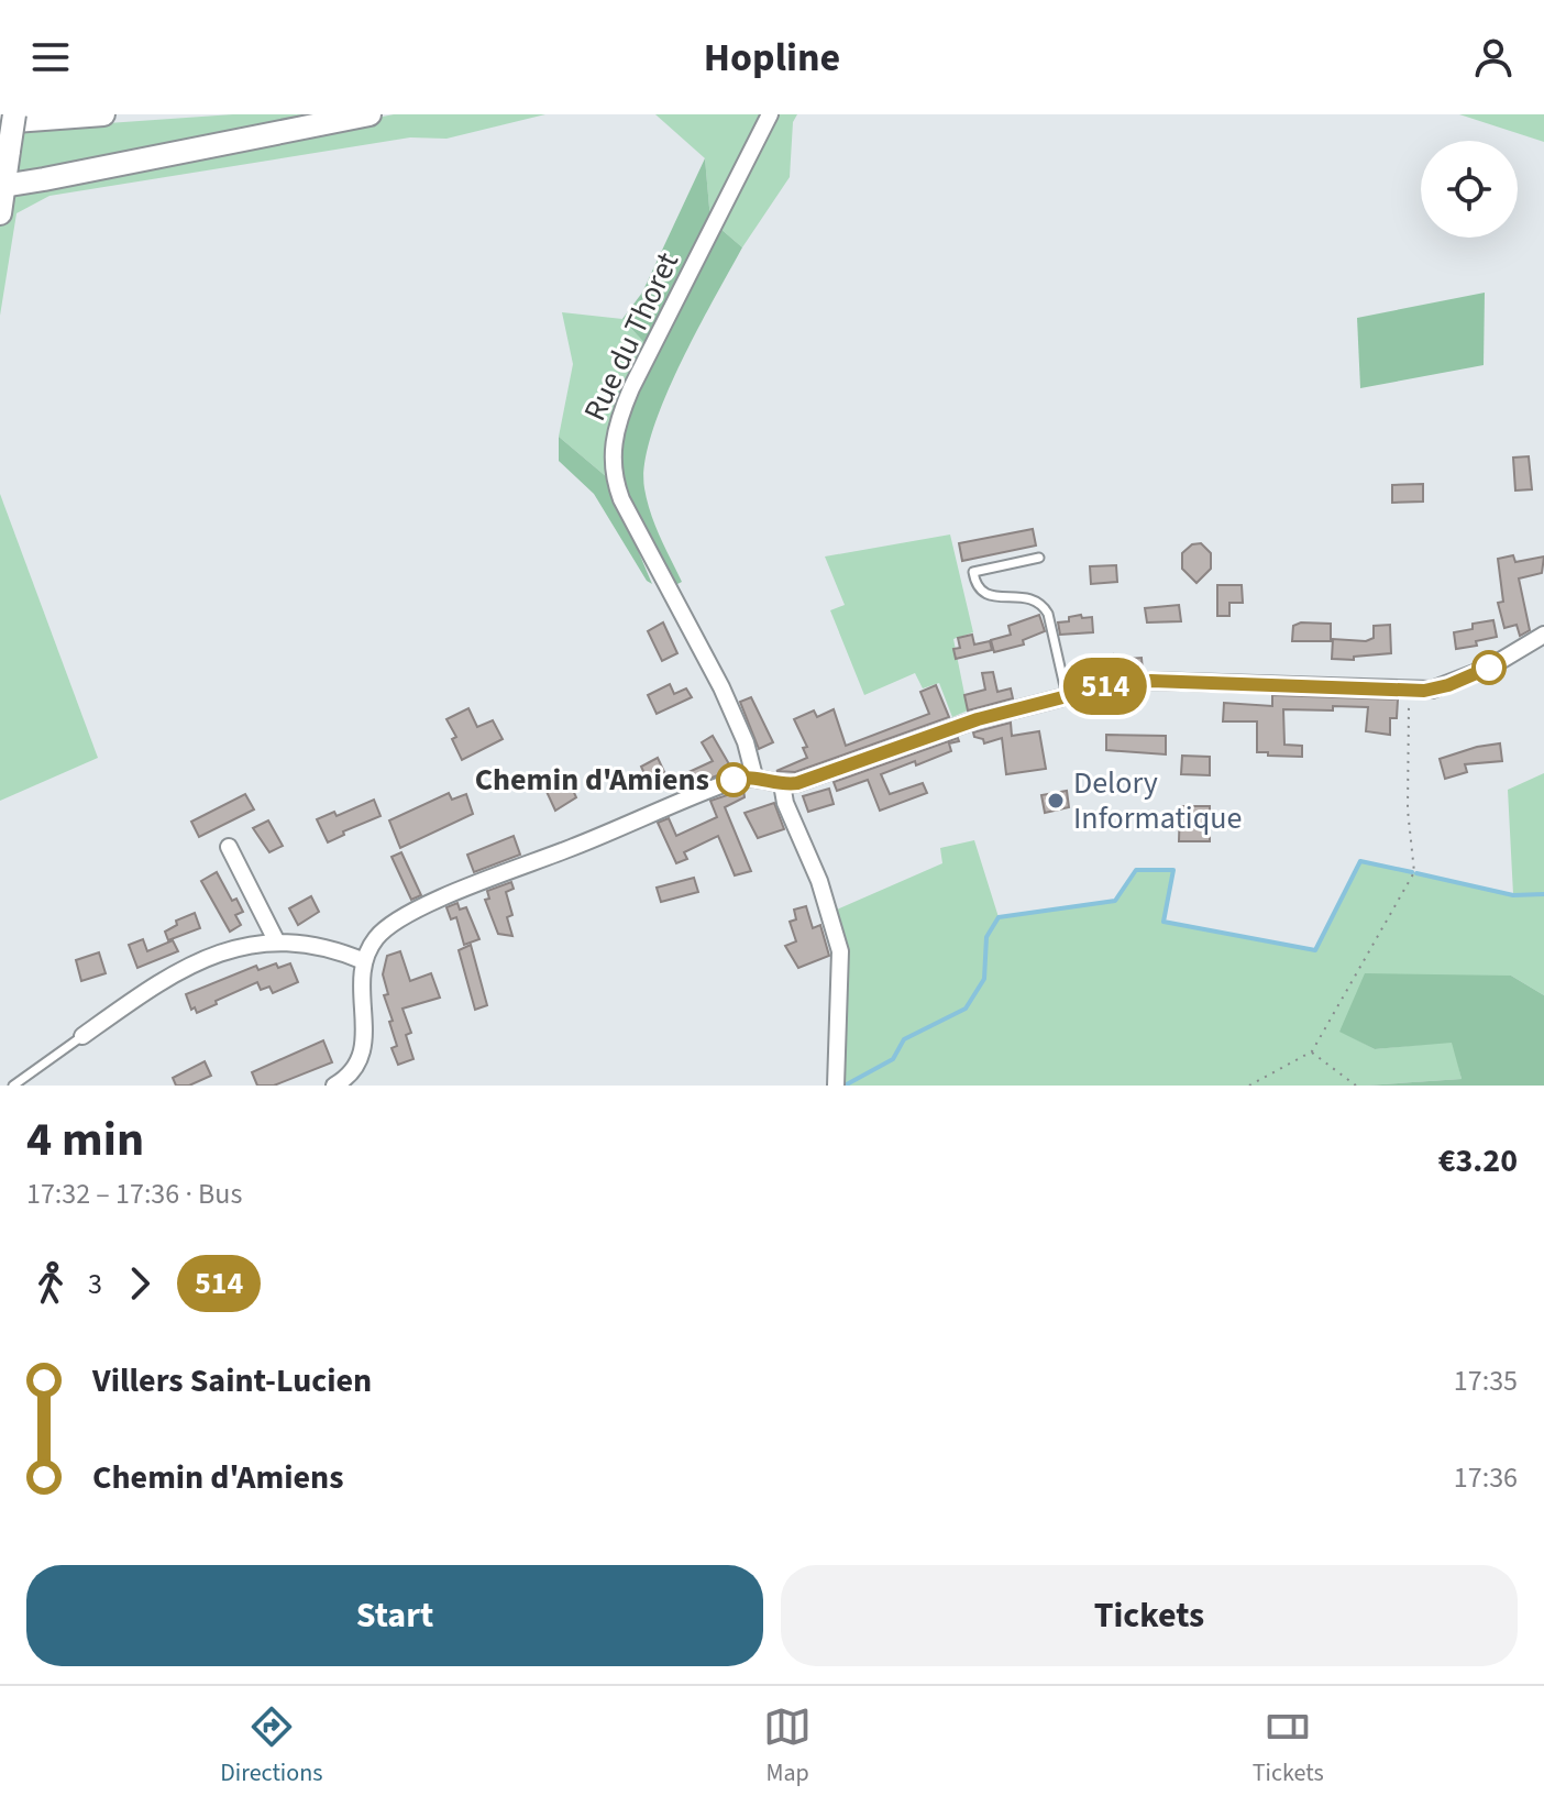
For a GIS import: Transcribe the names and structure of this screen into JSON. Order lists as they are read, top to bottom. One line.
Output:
{"streets":{"street":["Rue du Thoret"]},"places":["Chemin d'Amiens","Delory Informatique"],"lines":["bus line 514"],"page":{"header":"Hopline","on_map":"514","heading":["4 min","17:32 – 17:36 · Bus","€3.20"],"legs":["3","514"],"list":[{"name":"Villers Saint-Lucien","value":"17:35"},{"name":"Chemin d'Amiens","value":"17:36"}],"buttons":["Start","Tickets"],"tabs":["Directions","Map","Tickets"]}}
